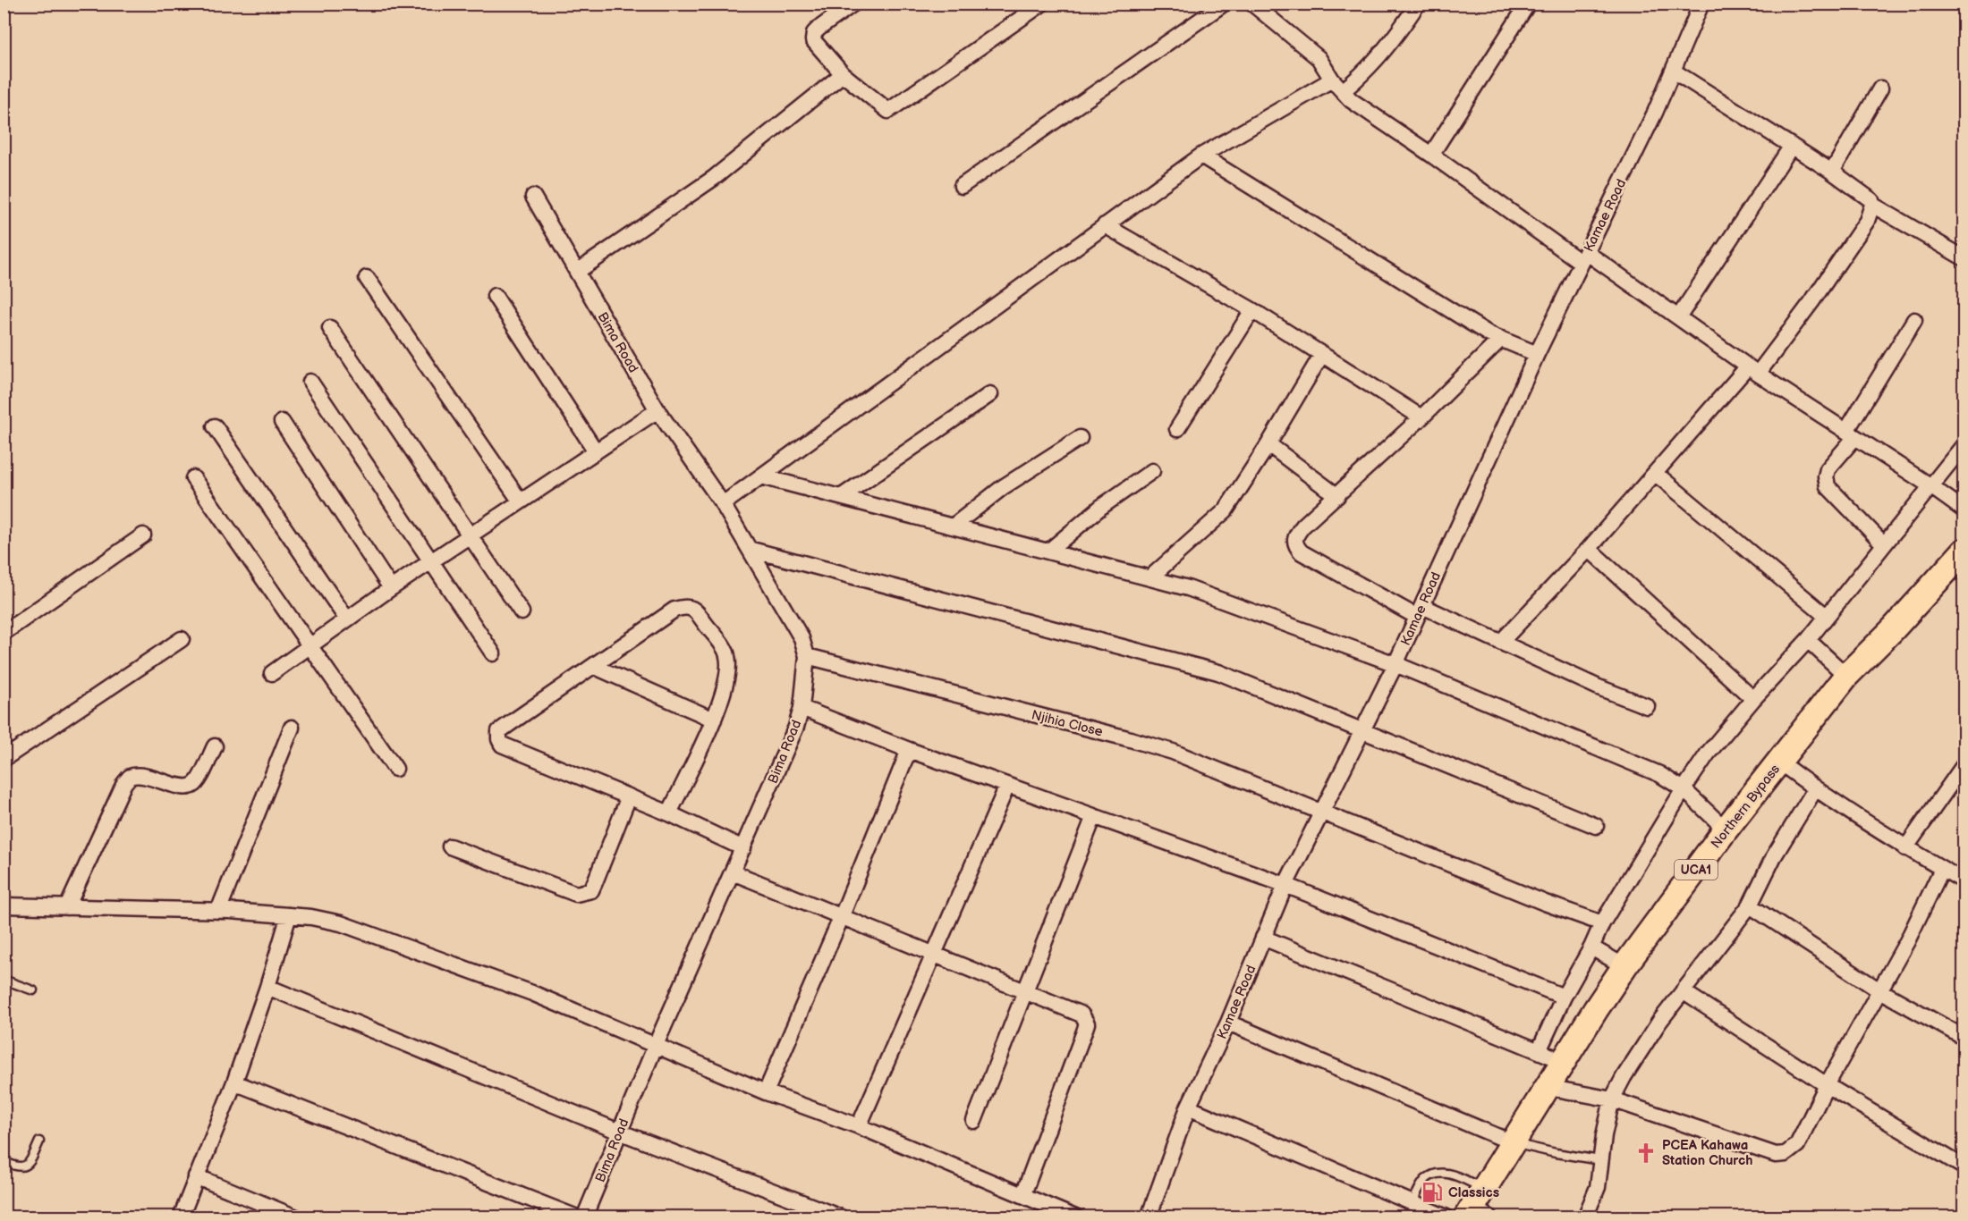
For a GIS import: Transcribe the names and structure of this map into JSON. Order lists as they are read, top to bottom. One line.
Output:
{"streets":{"main road":["Northern Bypass","UCA1"],"street":["Kamae Road","Bima Road","Njihia Close"]},"crossings":[["Kamae Road","Njihia Close"],["Bima Road","Njihia Close"]],"places":{"church":["PCEA Kahawa Station Church"],"fuel station":["Classics"]}}
